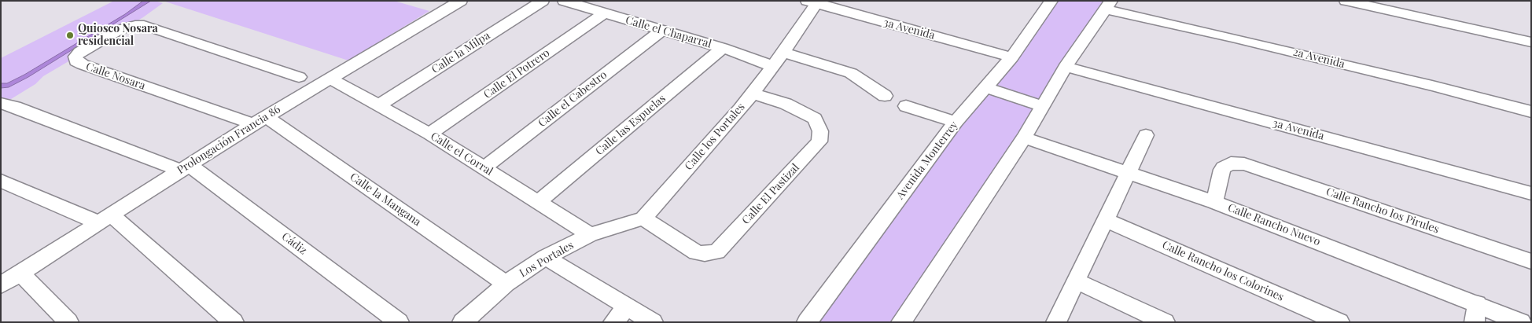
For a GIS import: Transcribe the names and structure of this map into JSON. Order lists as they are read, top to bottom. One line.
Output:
{"streets":{"street":["3a Avenida","Calle el Chaparral","Calle la Milpa","2a Avenida","Calle El Potrero","Calle Nosara","Calle el Cabestro","Calle las Espuelas","Calle los Portales","Prolongación Francia 86","Calle el Corral","Avenida Monterrey","Calle El Pastizal","Calle la Mangana","Calle Rancho los Pirules","Calle Rancho Nuevo","Cádiz","Los Portales","Calle Rancho los Colorines"]},"crossings":[["3a Avenida","Calle los Portales"],["3a Avenida","Avenida Monterrey"],["Calle el Chaparral","Calle El Potrero"],["Calle el Chaparral","Calle el Cabestro"],["Calle el Chaparral","Calle las Espuelas"],["Calle el Chaparral","Calle los Portales"],["Calle la Milpa","Calle el Corral"],["Calle El Potrero","Calle el Corral"],["Calle Nosara","Prolongación Francia 86"],["Calle Nosara","Calle la Mangana"],["Calle el Cabestro","Calle el Corral"],["Calle las Espuelas","Calle el Corral"],["Calle los Portales","Calle El Pastizal"],["Calle los Portales","Los Portales"],["Prolongación Francia 86","Calle el Corral"],["Prolongación Francia 86","Calle la Mangana"],["Prolongación Francia 86","Cádiz"],["Calle el Corral","Los Portales"],["Calle El Pastizal","Los Portales"],["Calle la Mangana","Los Portales"],["Calle Rancho los Pirules","Calle Rancho Nuevo"]],"places":["Quiosco Nosara residencial"]}
